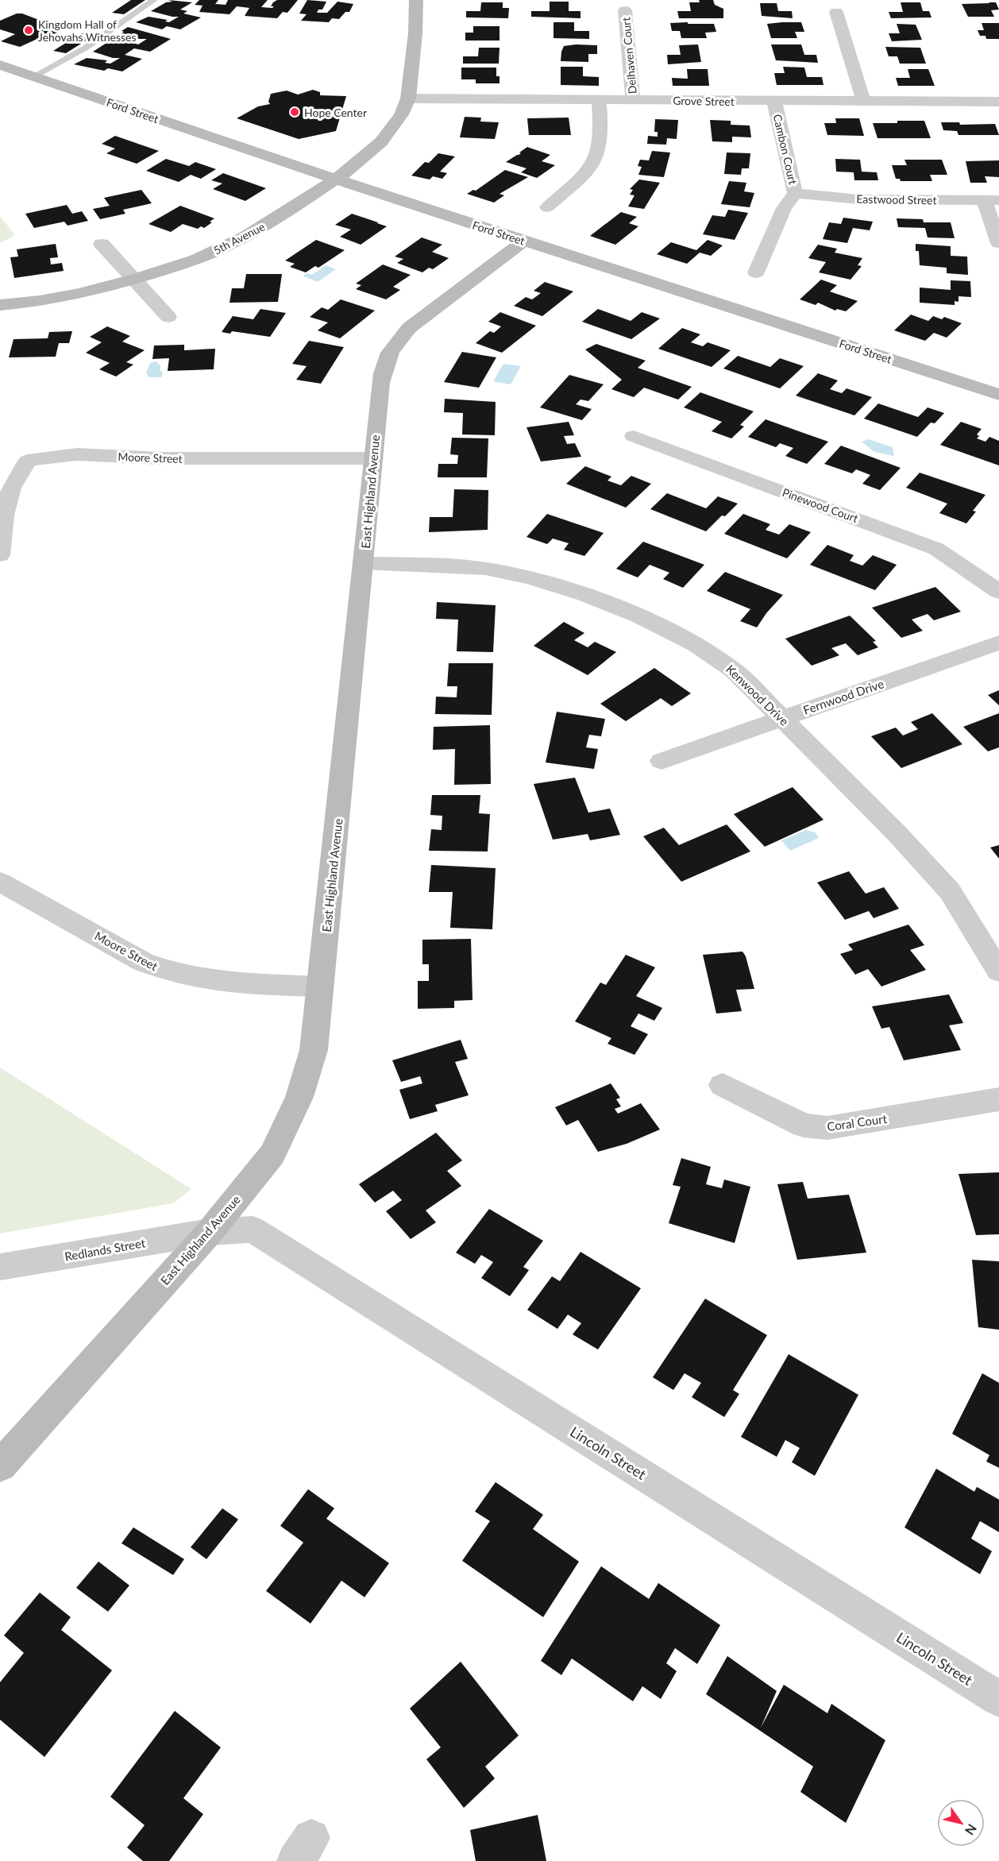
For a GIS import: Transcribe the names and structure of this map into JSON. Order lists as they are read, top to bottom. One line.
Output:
{"streets":{"main road":["Ford Street","5th Avenue","East Highland Avenue"],"street":["Delhaven Court","Grove Street","Cambon Court","Eastwood Street","Moore Street","Pinewood Court","Kenwood Drive","Fernwood Drive","Coral Court","Redlands Street","Lincoln Street"]},"crossings":[["Delhaven Court","Grove Street"],["Grove Street","Cambon Court"],["Ford Street","5th Avenue"],["Ford Street","East Highland Avenue"],["Cambon Court","Eastwood Street"],["Moore Street","East Highland Avenue"],["East Highland Avenue","Kenwood Drive"],["East Highland Avenue","Redlands Street"],["East Highland Avenue","Lincoln Street"],["Kenwood Drive","Fernwood Drive"],["Redlands Street","Lincoln Street"]],"places":["Kingdom Hall of Jehovahs Witnesses","Hope Center"],"north":"bottom right"}
